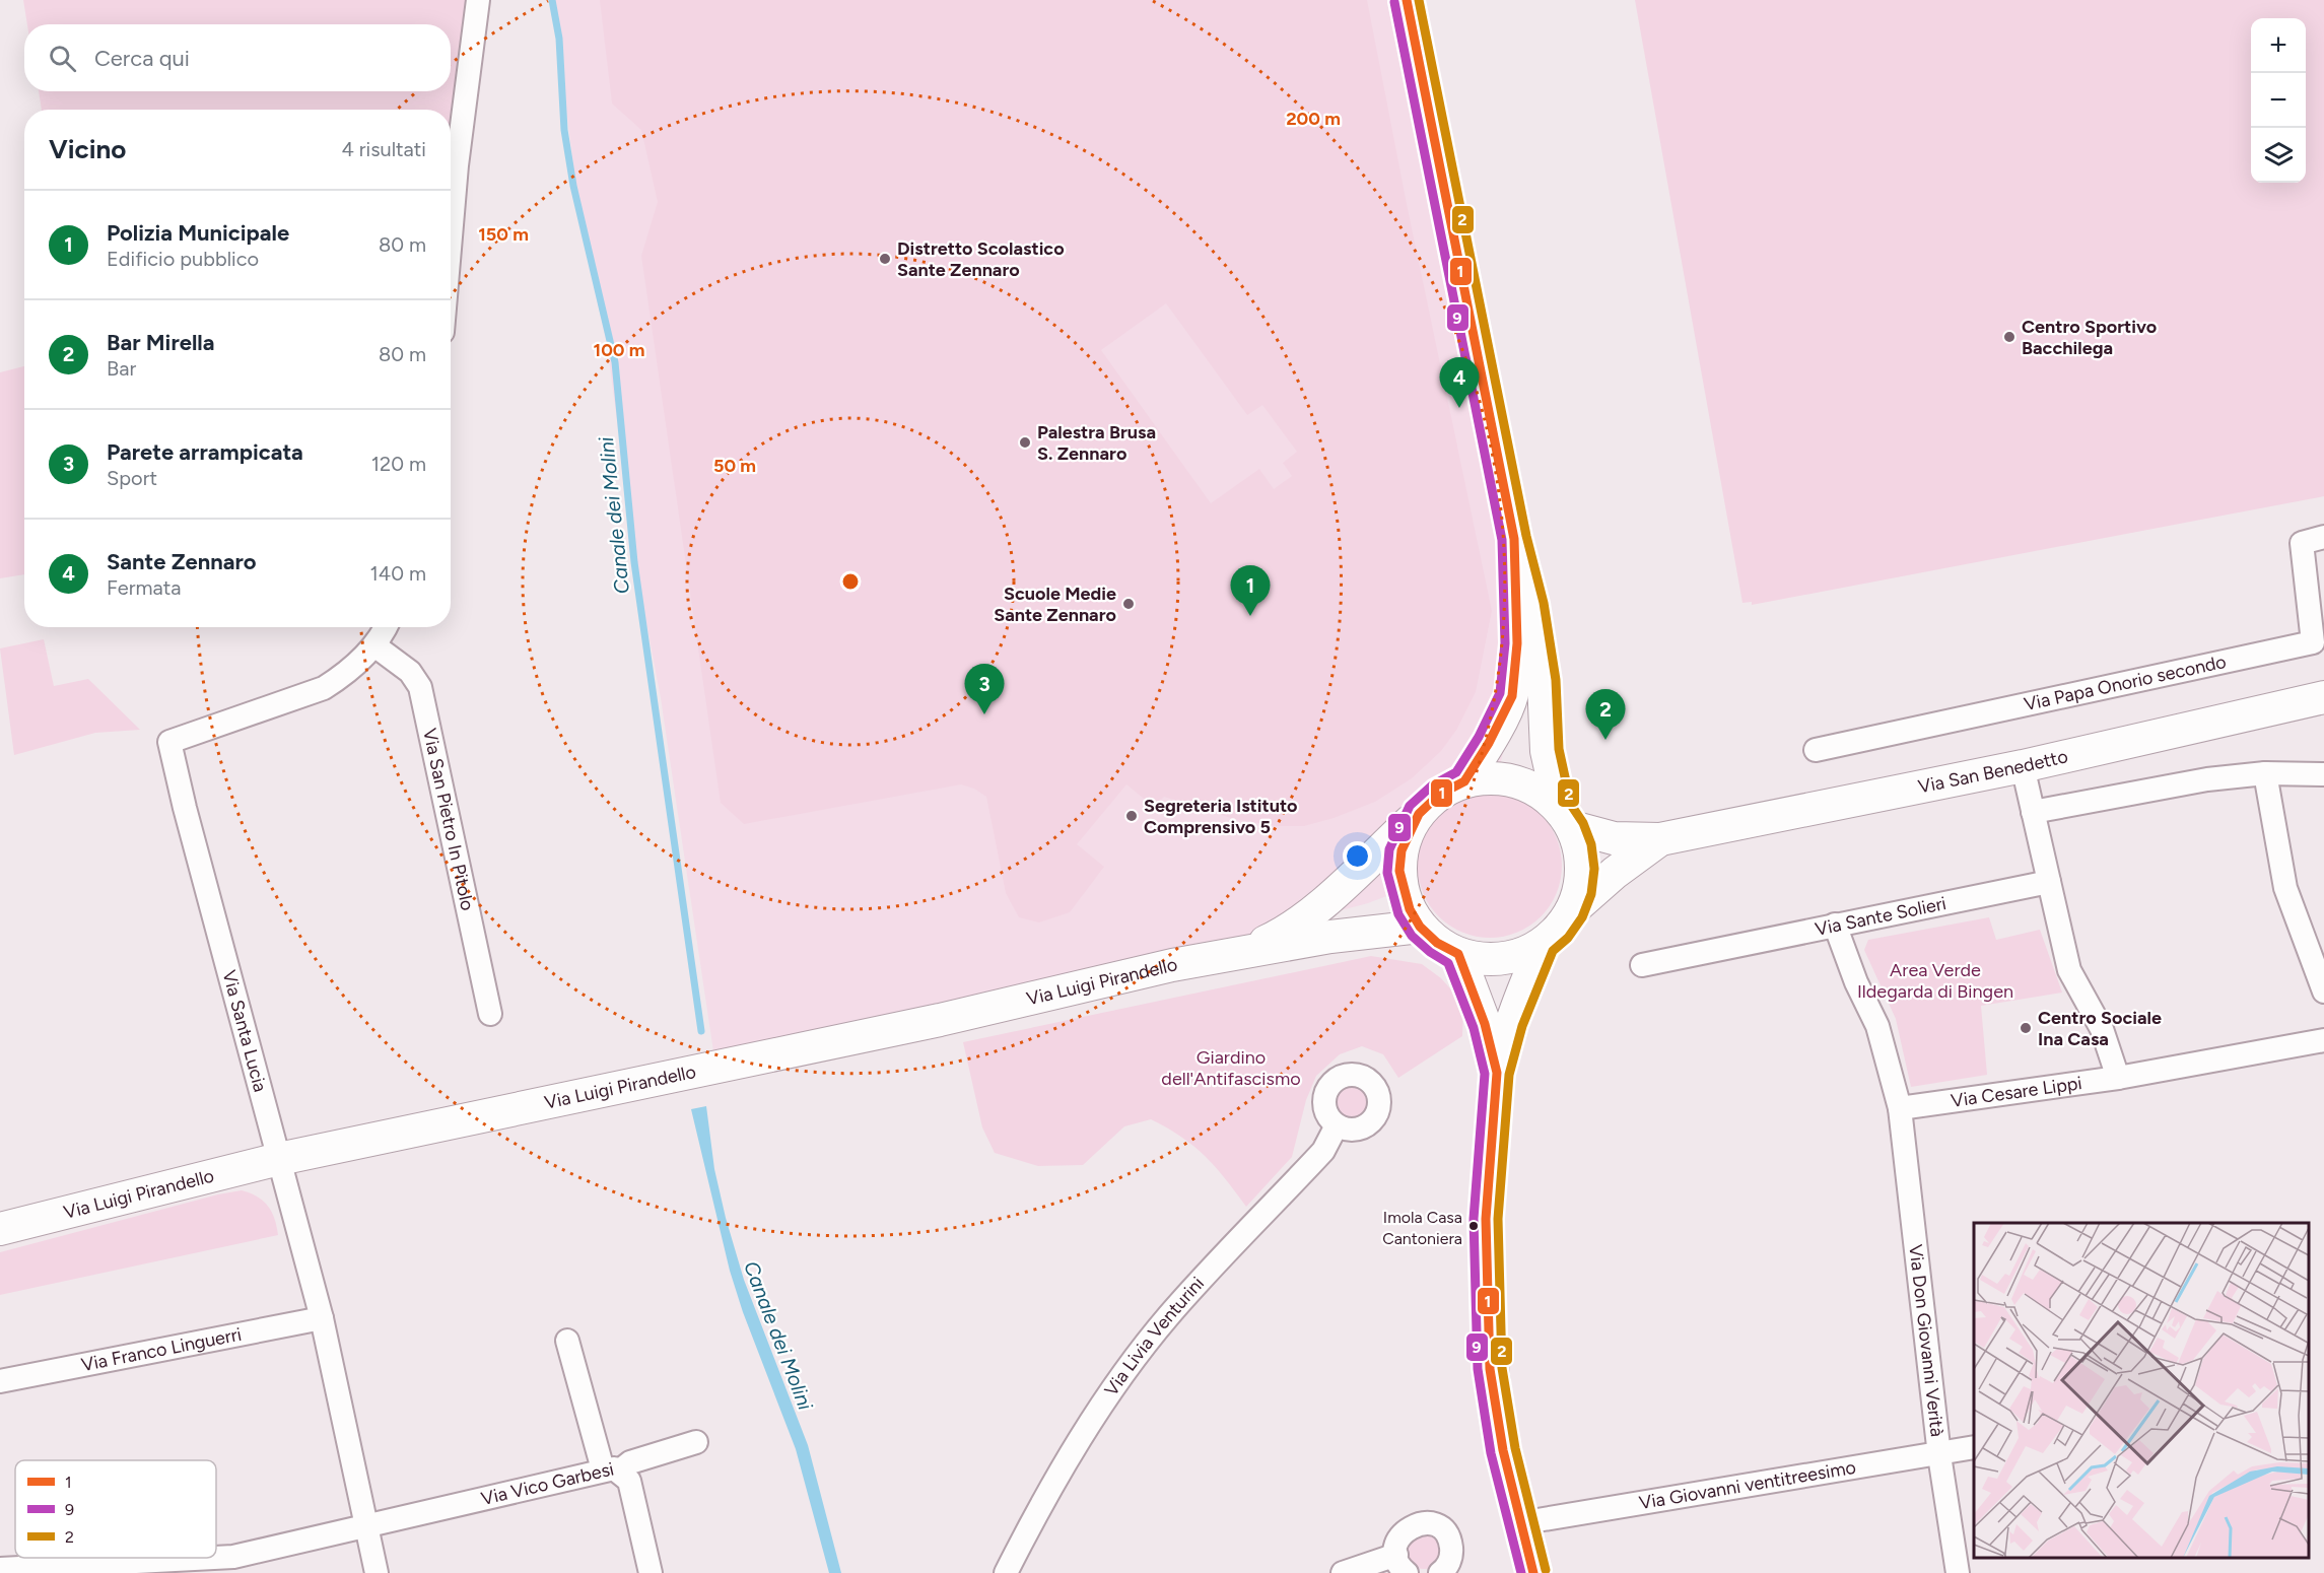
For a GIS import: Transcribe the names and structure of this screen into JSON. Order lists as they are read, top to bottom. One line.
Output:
{"streets":{"street":["Via Papa Onorio secondo","Via San Benedetto","Via San Pietro In Pitolo","Via Sante Solieri","Via Luigi Pirandello","Via Santa Lucia","Via Cesare Lippi","Via Livia Venturini","Via Don Giovanni Verità","Via Franco Linguerri","Via Vico Garbesi","Via Giovanni ventitreesimo"]},"crossings":[["Via San Benedetto","Via Luigi Pirandello"],["Via San Pietro In Pitolo","Via Santa Lucia"],["Via Luigi Pirandello","Via Santa Lucia"],["Via Santa Lucia","Via Franco Linguerri"],["Via Santa Lucia","Via Vico Garbesi"],["Via Cesare Lippi","Via Don Giovanni Verità"],["Via Don Giovanni Verità","Via Giovanni ventitreesimo"]],"water":["Canale dei Molini"],"parks":["Area Verde Ildegarda di Bingen","Giardino dell'Antifascismo"],"places":["Distretto Scolastico Sante Zennaro","Centro Sportivo Bacchilega","Palestra Brusa S. Zennaro","Scuole Medie Sante Zennaro","Segreteria Istituto Comprensivo 5","Centro Sociale Ina Casa","Imola Casa Cantoniera"],"lines":["transit line 1","transit line 2","transit line 9"],"legend":["1","9","2"],"page":{"map_buttons":["+","−"],"search":"Cerca qui","heading":["Vicino","4 risultati"],"list":[{"mark":"1","name":"Polizia Municipale","note":"Edificio pubblico","value":"80 m"},{"mark":"2","name":"Bar Mirella","note":"Bar","value":"80 m"},{"mark":"3","name":"Parete arrampicata","note":"Sport","value":"120 m"},{"mark":"4","name":"Sante Zennaro","note":"Fermata","value":"140 m"}],"pins":["4","1","3","2"]},"rings":["200 m","150 m","100 m","50 m"]}
